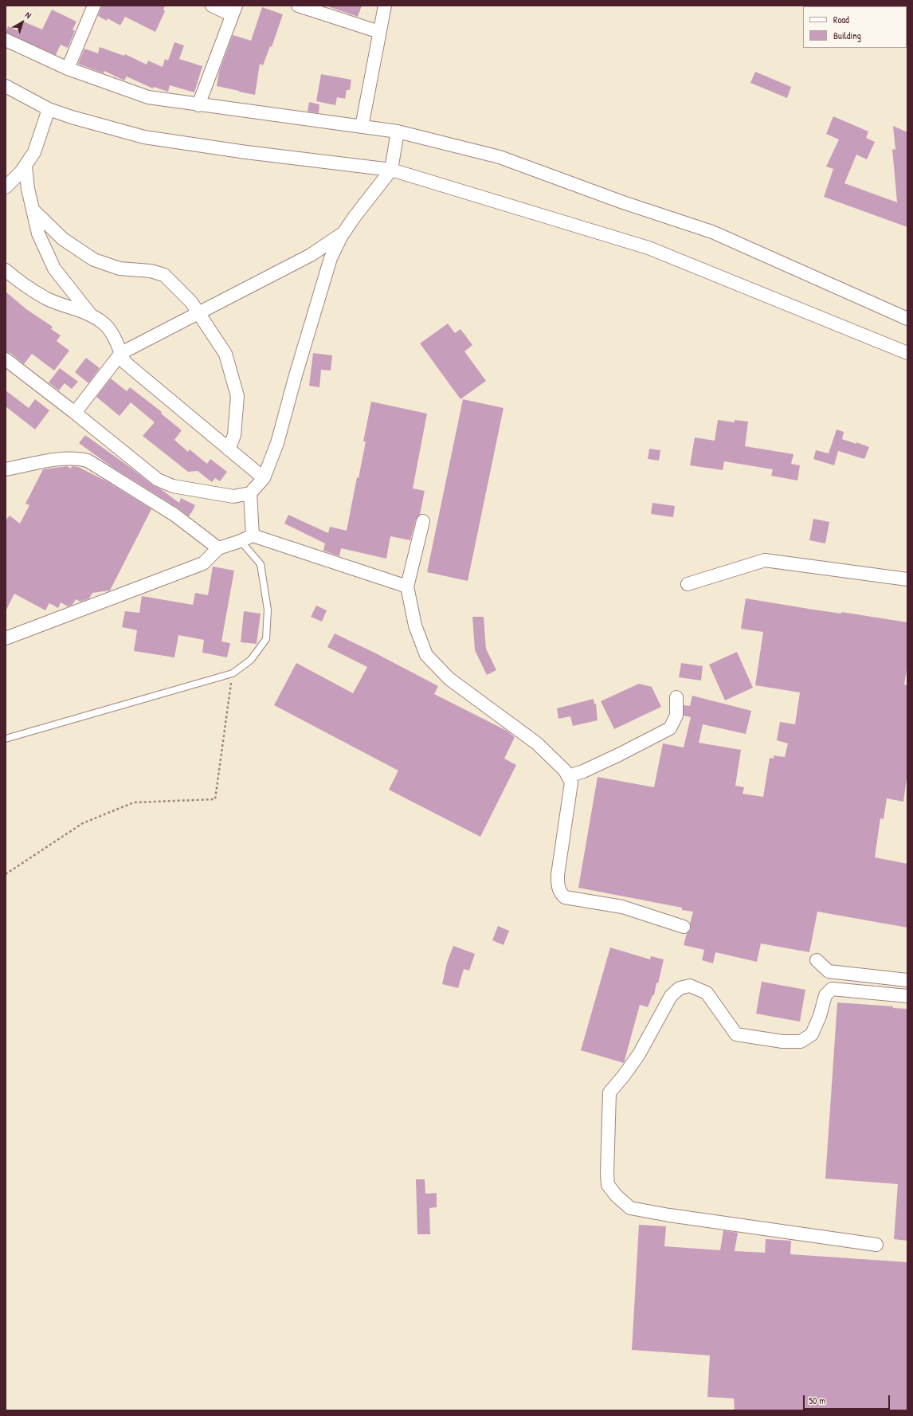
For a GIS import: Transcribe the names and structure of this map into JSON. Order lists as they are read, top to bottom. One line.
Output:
{"legend":["Road","Building"],"scale_bar":"50 m","north":"top right"}
